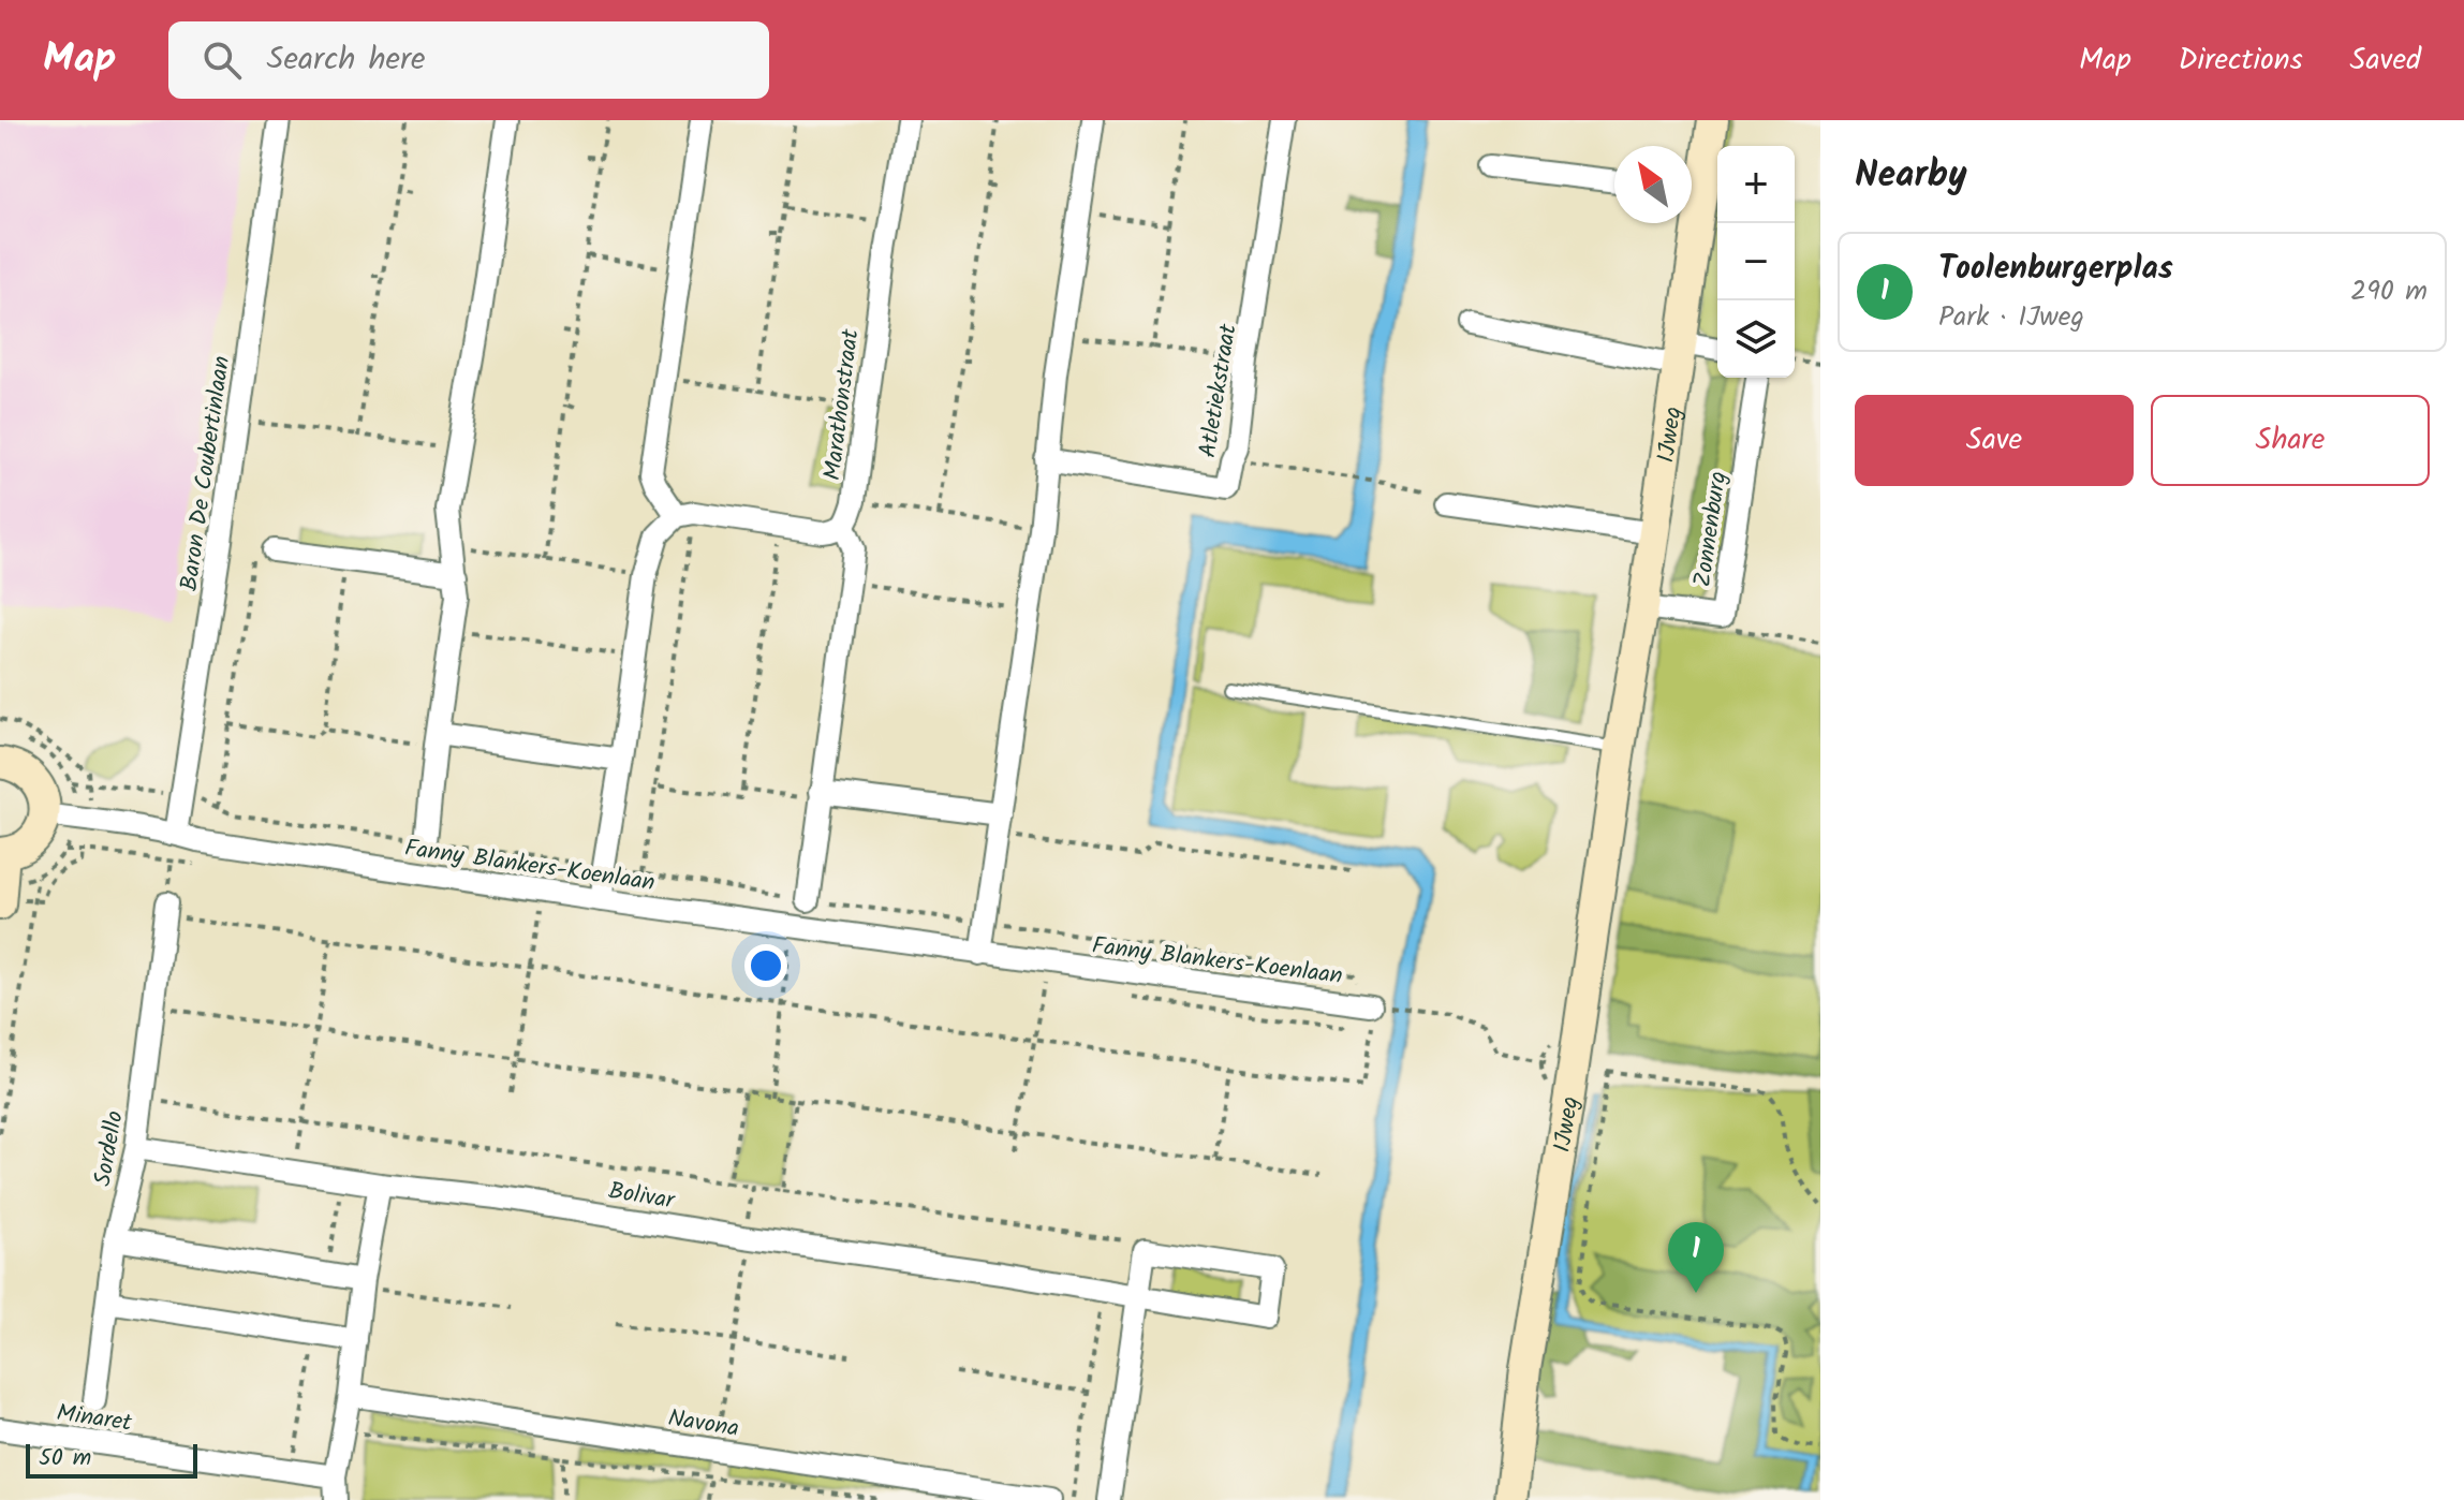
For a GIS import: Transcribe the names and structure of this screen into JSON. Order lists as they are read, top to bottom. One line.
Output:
{"streets":{"street":["Atletiekstraat","Marathonstraat","IJweg","Baron De Coubertinlaan","Zonnenburg","Fanny Blankers-Koenlaan","Sordello","Bolivar","Minaret","Navona"]},"crossings":[["IJweg","Zonnenburg"],["Baron De Coubertinlaan","Fanny Blankers-Koenlaan"],["Sordello","Bolivar"]],"scale_bar":"50 m","north":"top left","page":{"header":"Map","search":"Search here","nav":["Map","Directions","Saved"],"heading":"Nearby","map_buttons":["+","−"],"list":[{"mark":"1","name":"Toolenburgerplas","note":"Park · IJweg","value":"290 m"}],"buttons":["Save","Share"],"pins":"1","scale":"50 m"}}
